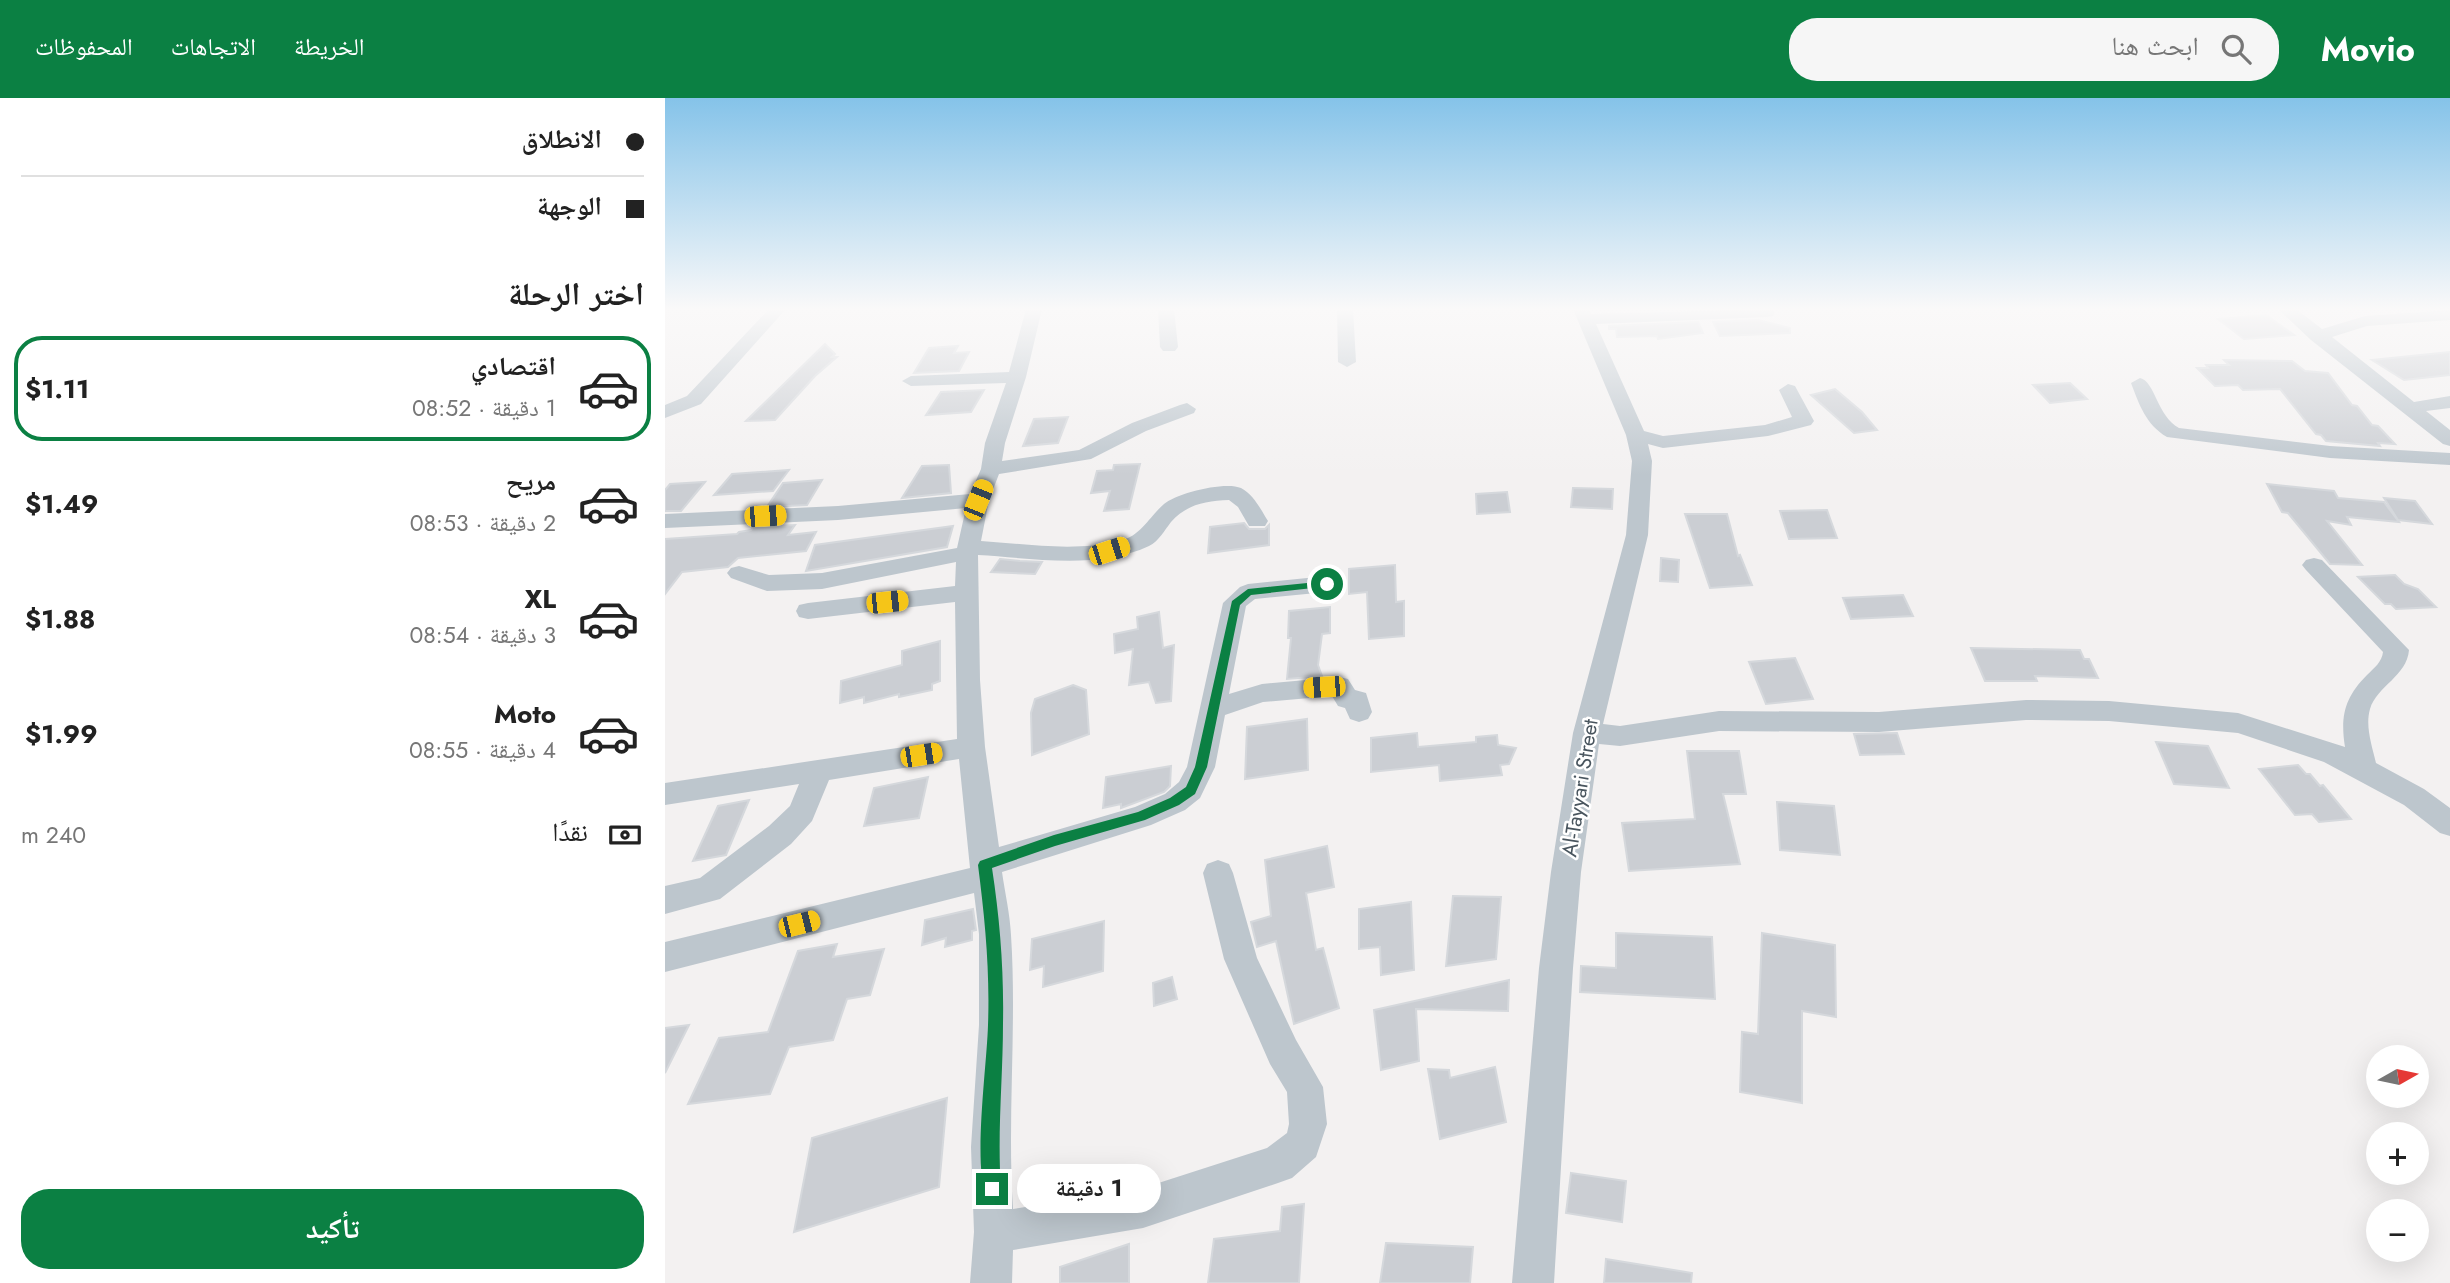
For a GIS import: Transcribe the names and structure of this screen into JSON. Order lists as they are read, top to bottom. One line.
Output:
{"streets":{"street":["Al-Tayyari Street"]},"north":"right","page":{"header":"Movio","search":"ابحث هنا","nav":["الخريطة","الاتجاهات","المحفوظات"],"banner":["الانطلاق","الوجهة"],"heading":"اختر الرحلة","list":[{"name":"اقتصادي","note":"1 دقيقة · 08:52","value":"$1.11"},{"name":"مريح","note":"2 دقيقة · 08:53","value":"$1.49"},{"name":"XL","note":"3 دقيقة · 08:54","value":"$1.88"},{"name":"Moto","note":"4 دقيقة · 08:55","value":"$1.99"}],"pay":["نقدًا","240 m"],"map_buttons":["+","−"],"bubble":"1 دقيقة","buttons":"تأكيد"}}
